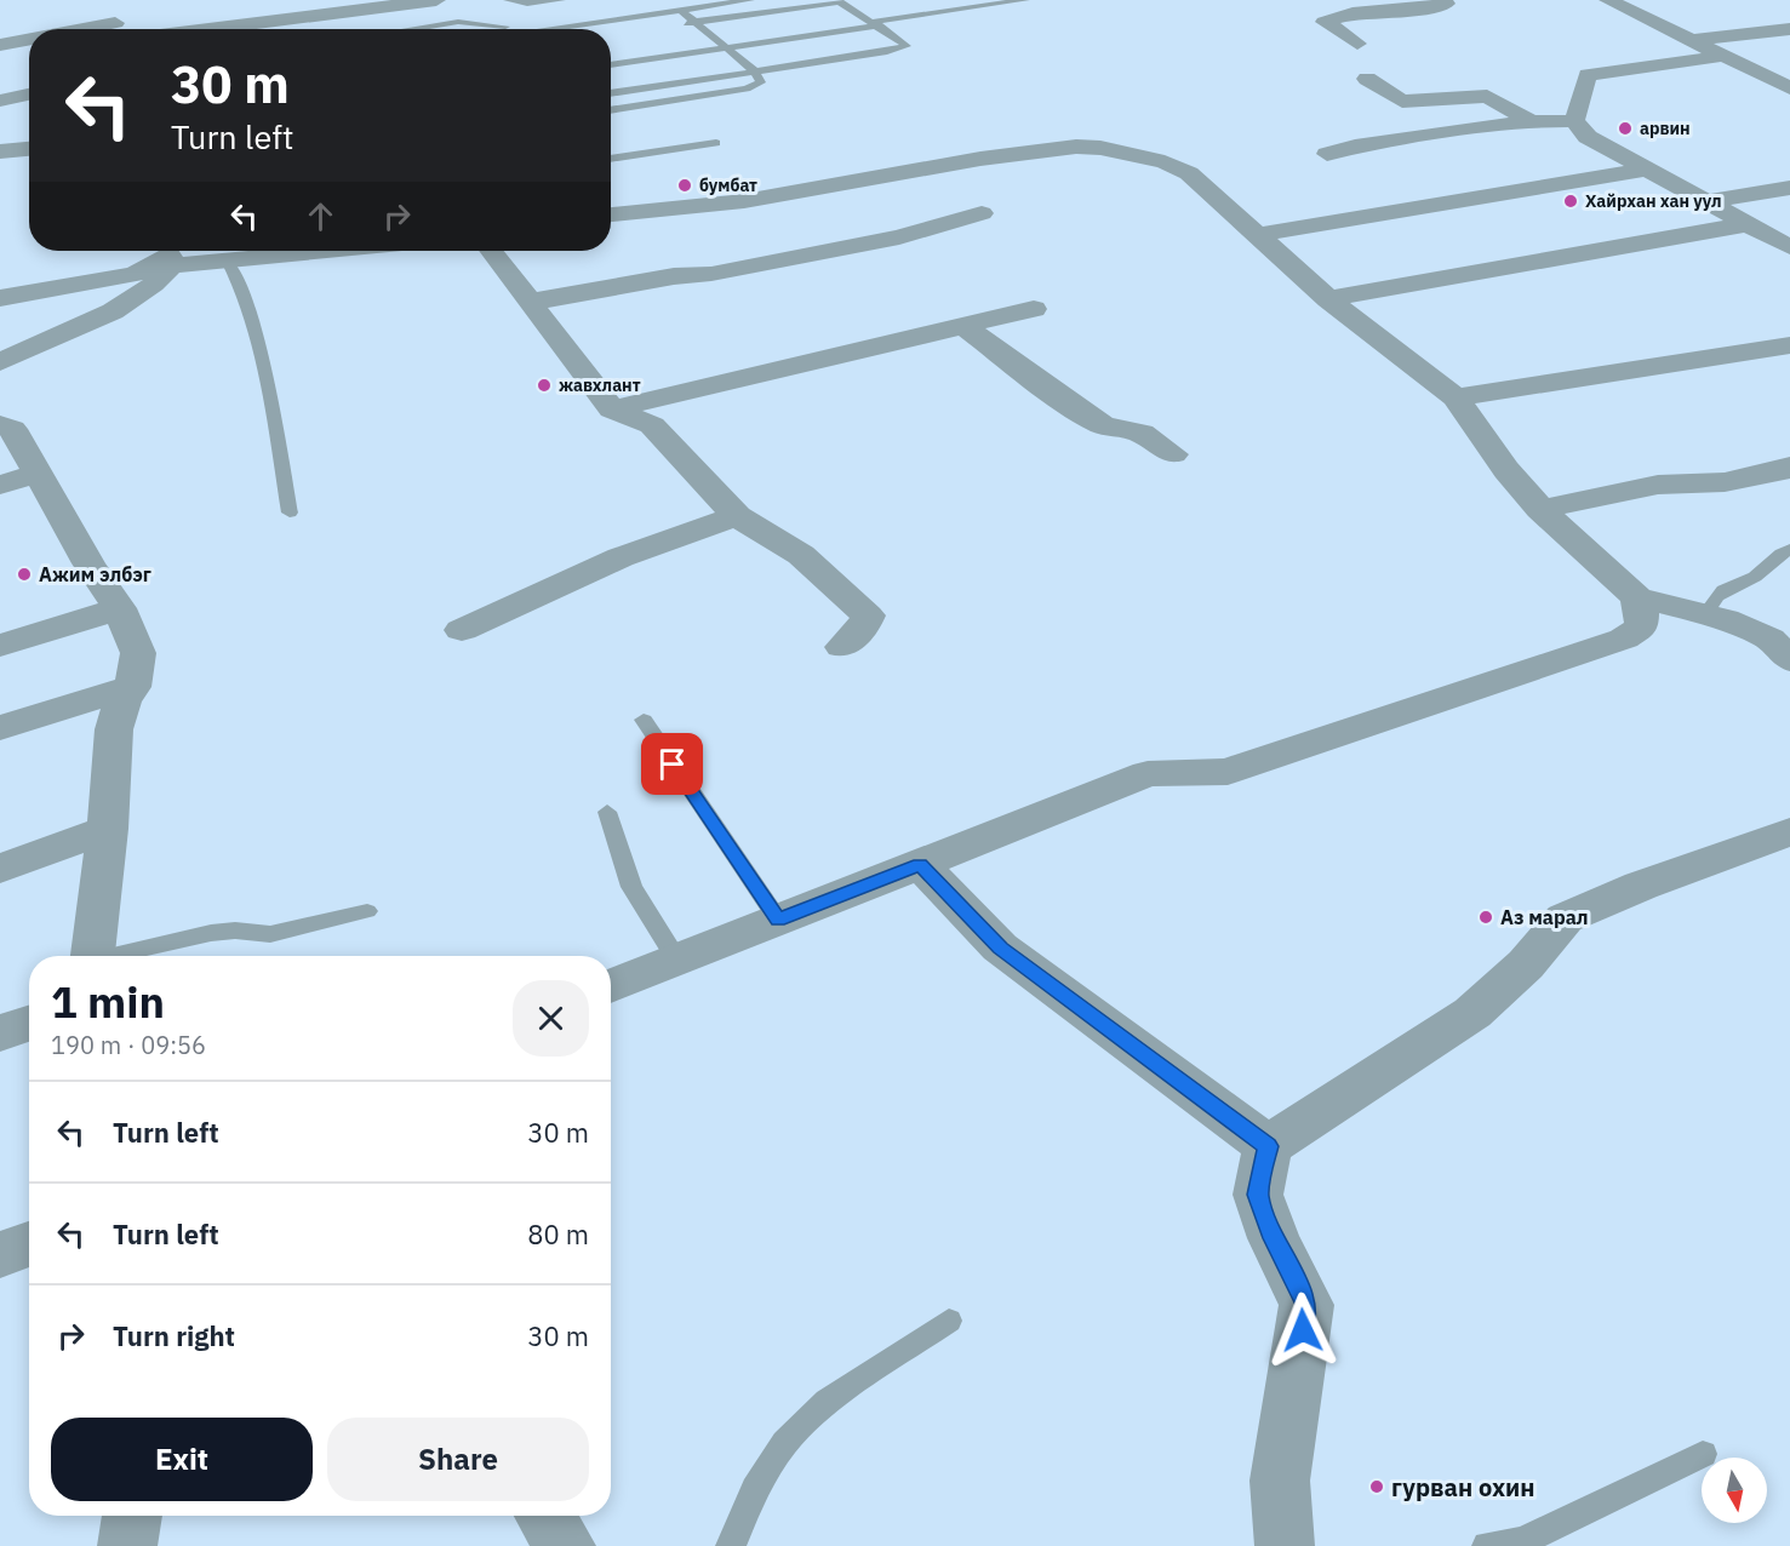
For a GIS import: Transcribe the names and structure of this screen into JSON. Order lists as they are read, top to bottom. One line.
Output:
{"places":["арвин","бумбат","Хайрхан хан уул","жавхлант","Ажим элбэг","Аз марал","гурван охин"],"north":"bottom","page":{"turn":["30 m","Turn left"],"heading":["1 min","190 m · 09:56"],"list":[{"name":"Turn left","value":"30 m"},{"name":"Turn left","value":"80 m"},{"name":"Turn right","value":"30 m"}],"buttons":["Exit","Share"]}}
